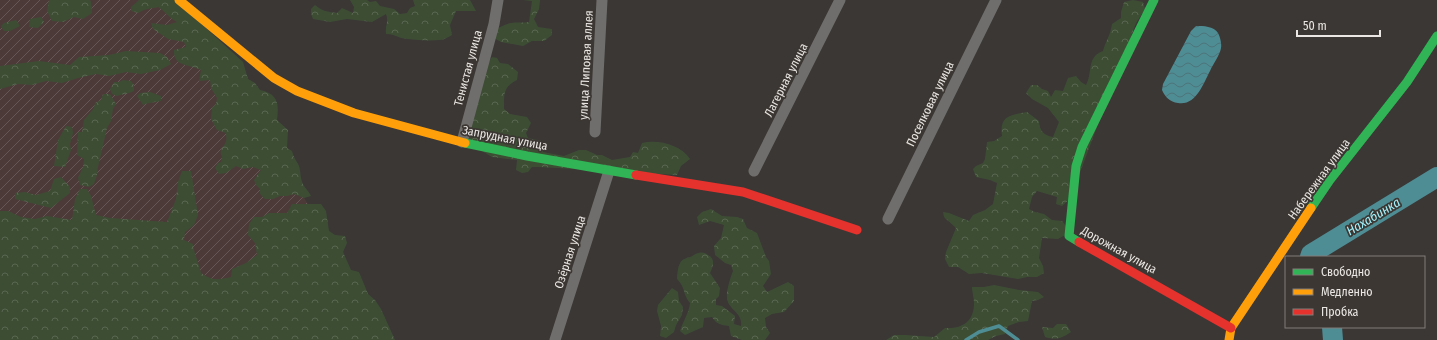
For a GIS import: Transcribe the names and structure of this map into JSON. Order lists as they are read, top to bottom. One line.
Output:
{"streets":{"street":["улица Липовая аллея","Тенистая улица","Лагерная улица","Поселковая улица","Запрудная улица","Набережная улица","Дорожная улица","Озёрная улица"]},"crossings":[["Тенистая улица","Запрудная улица"],["Запрудная улица","Озёрная улица"],["Набережная улица","Дорожная улица"]],"water":["Нахабинка"],"legend":["Свободно","Медленно","Пробка"],"scale_bar":"50 m"}
